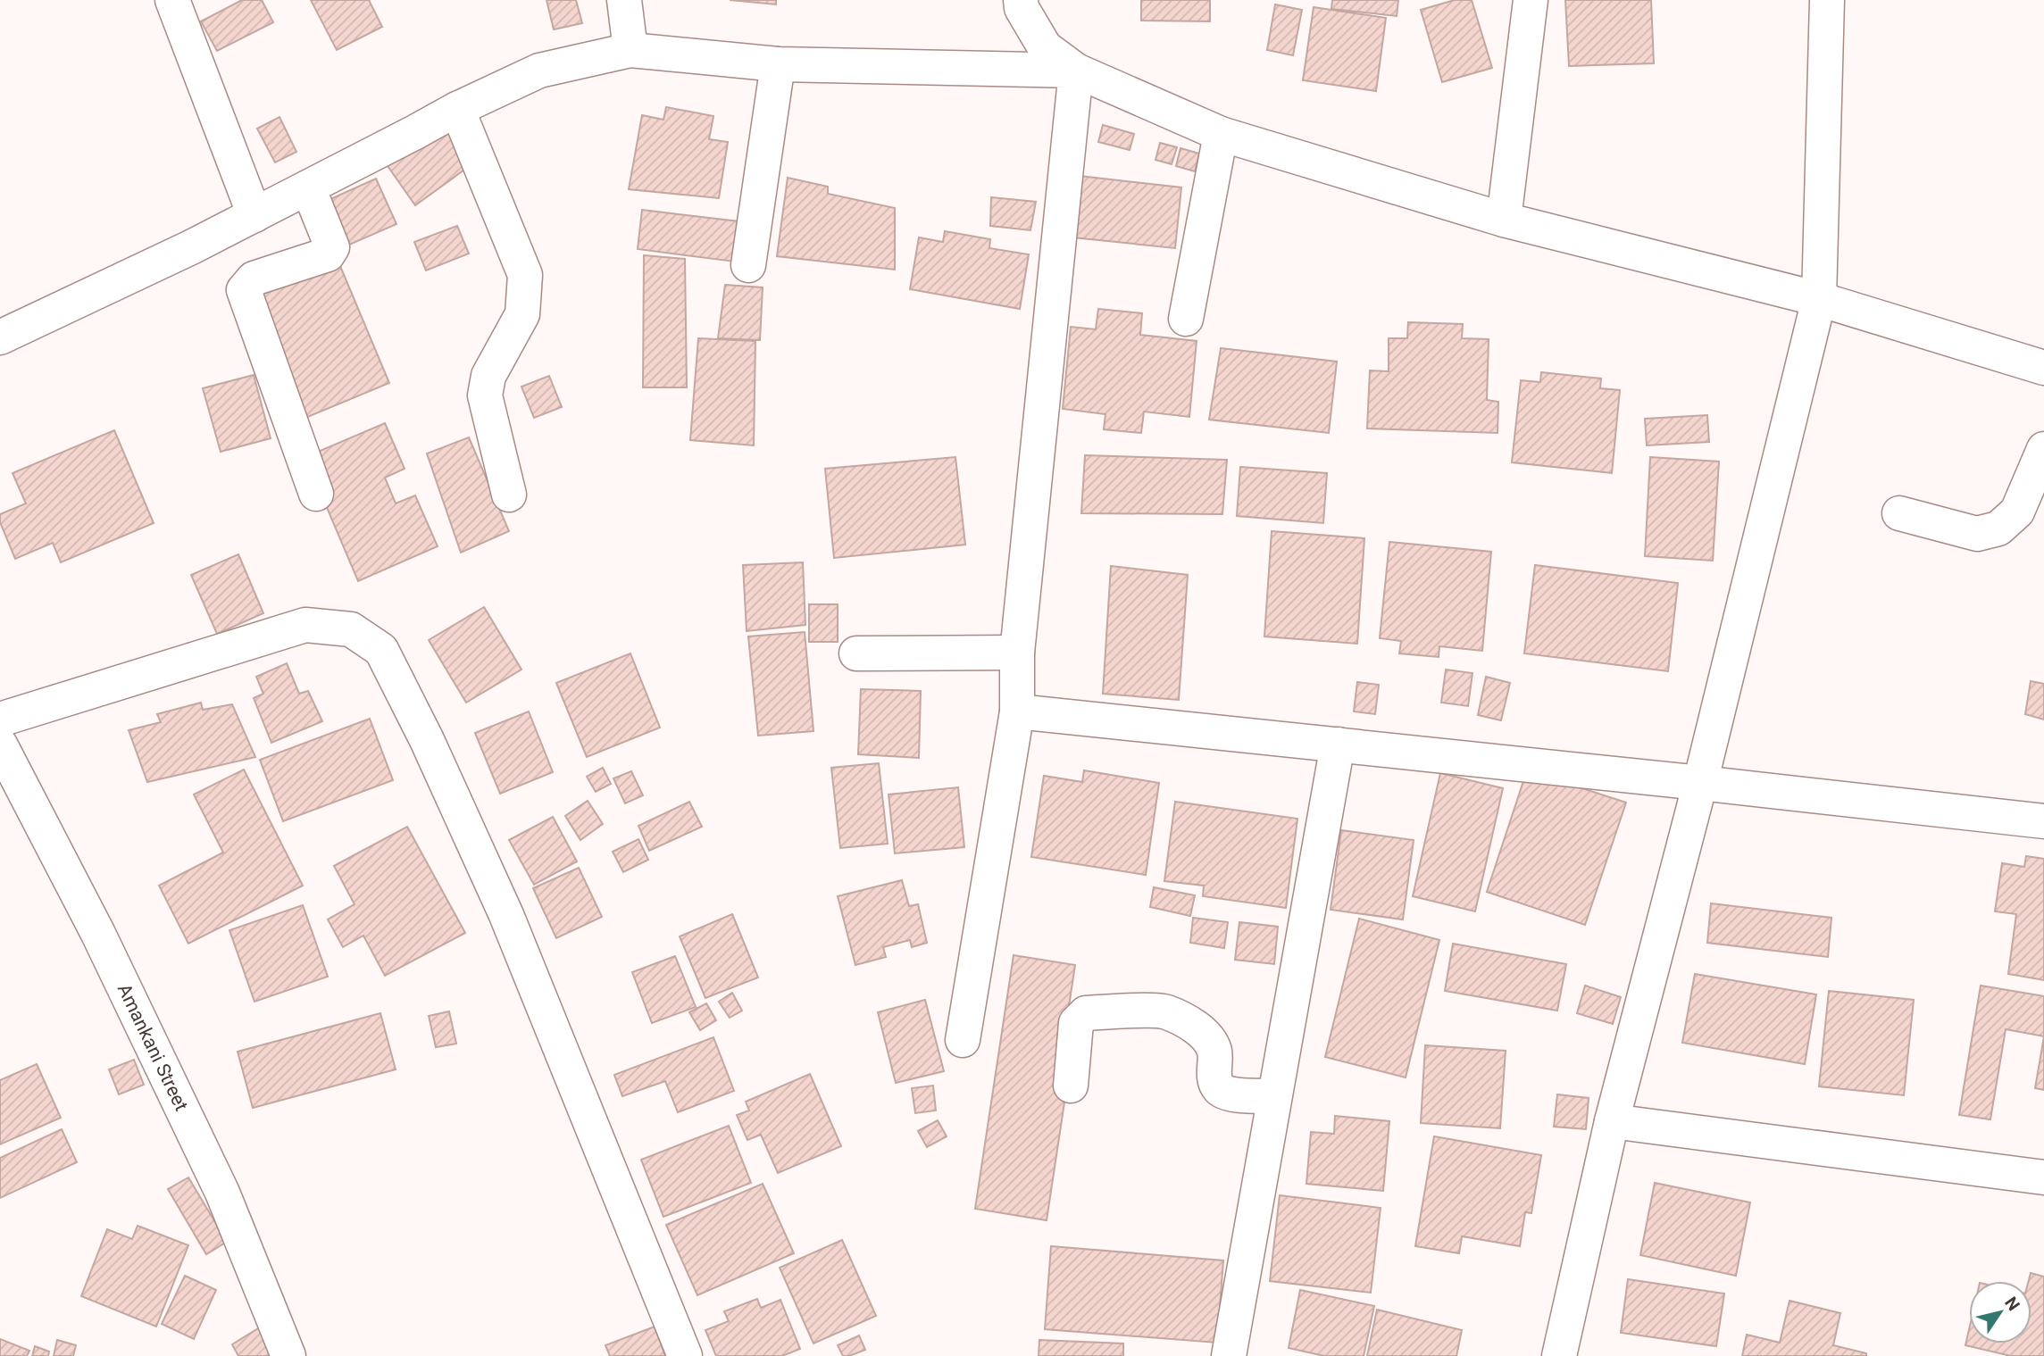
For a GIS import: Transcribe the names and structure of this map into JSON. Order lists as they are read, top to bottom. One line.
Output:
{"streets":{"street":["Amankani Street"]},"north":"top right"}
